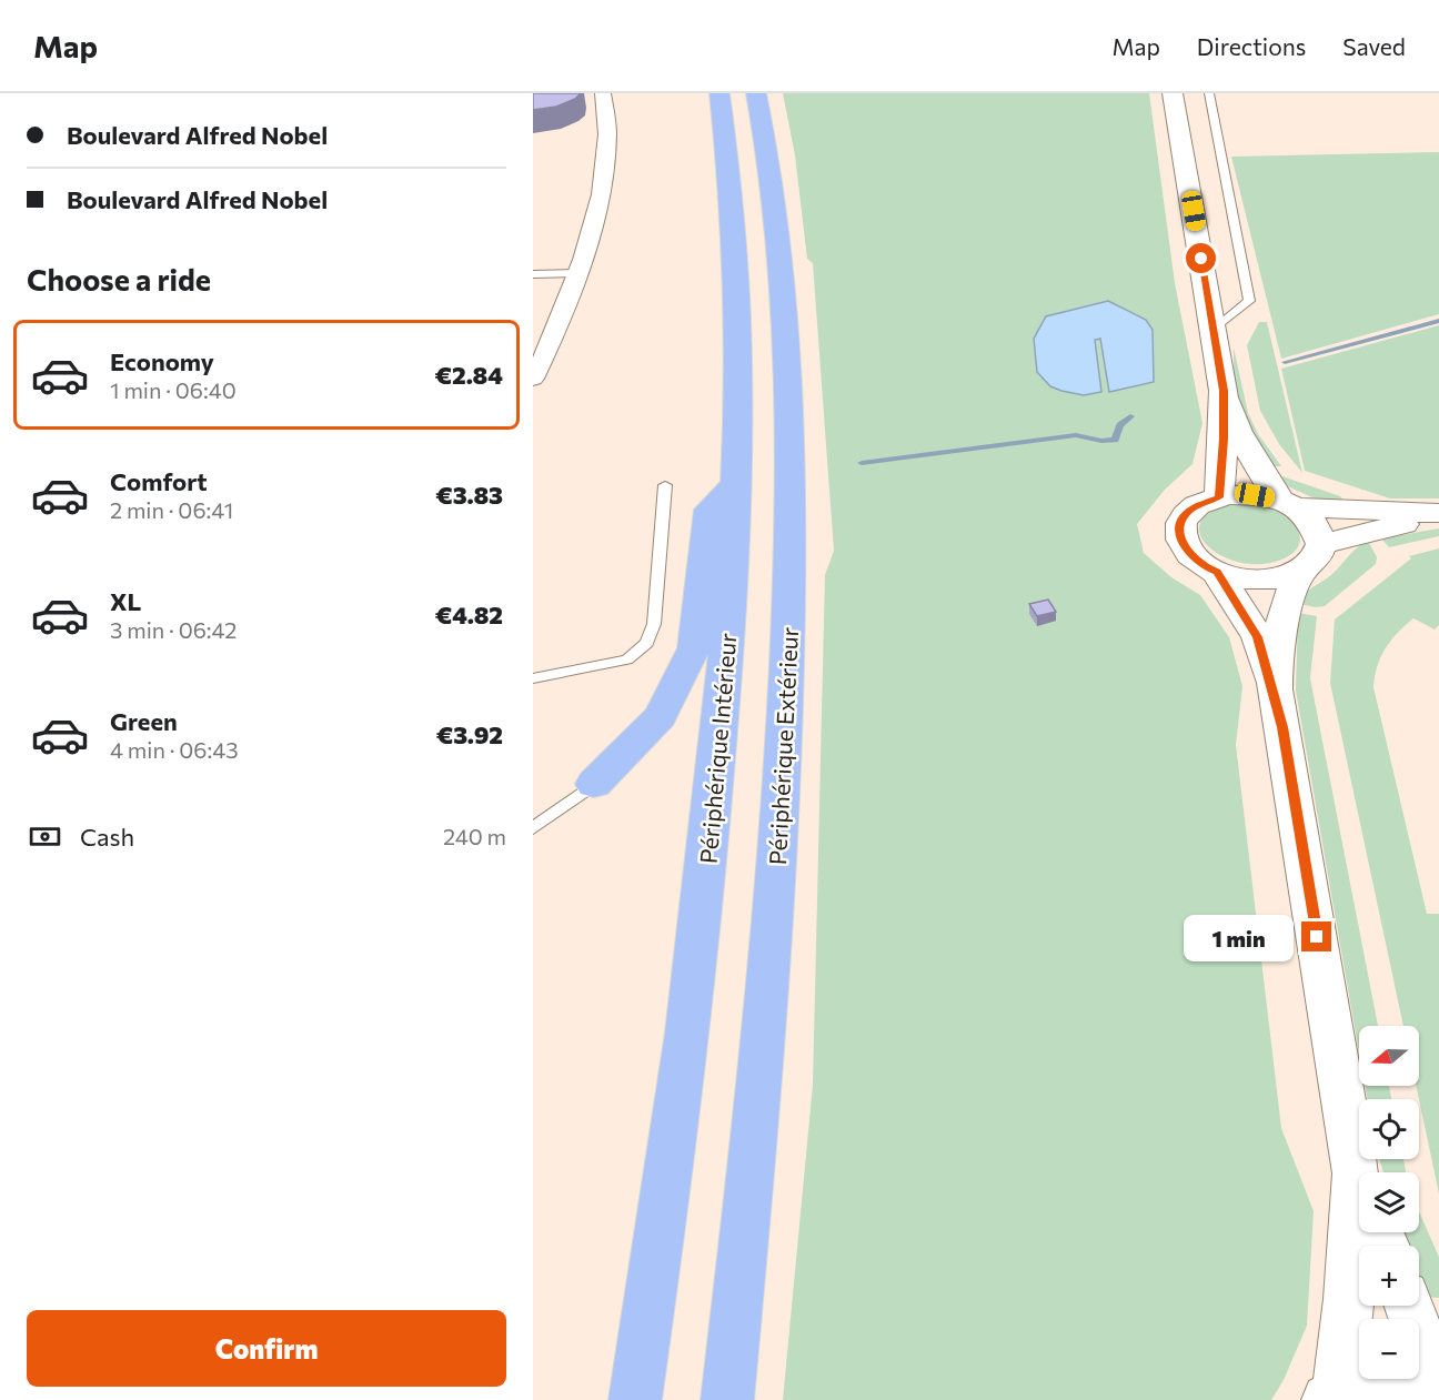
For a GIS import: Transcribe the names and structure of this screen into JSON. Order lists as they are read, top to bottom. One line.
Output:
{"streets":{"highway":["Périphérique Extérieur","Périphérique Intérieur"]},"north":"left","page":{"header":"Map","nav":["Map","Directions","Saved"],"banner":["Boulevard Alfred Nobel","Boulevard Alfred Nobel"],"heading":"Choose a ride","list":[{"name":"Economy","note":"1 min · 06:40","value":"€2.84"},{"name":"Comfort","note":"2 min · 06:41","value":"€3.83"},{"name":"XL","note":"3 min · 06:42","value":"€4.82"},{"name":"Green","note":"4 min · 06:43","value":"€3.92"}],"pay":["Cash","240 m"],"bubble":"1 min","map_buttons":["+","−"],"buttons":"Confirm"}}
